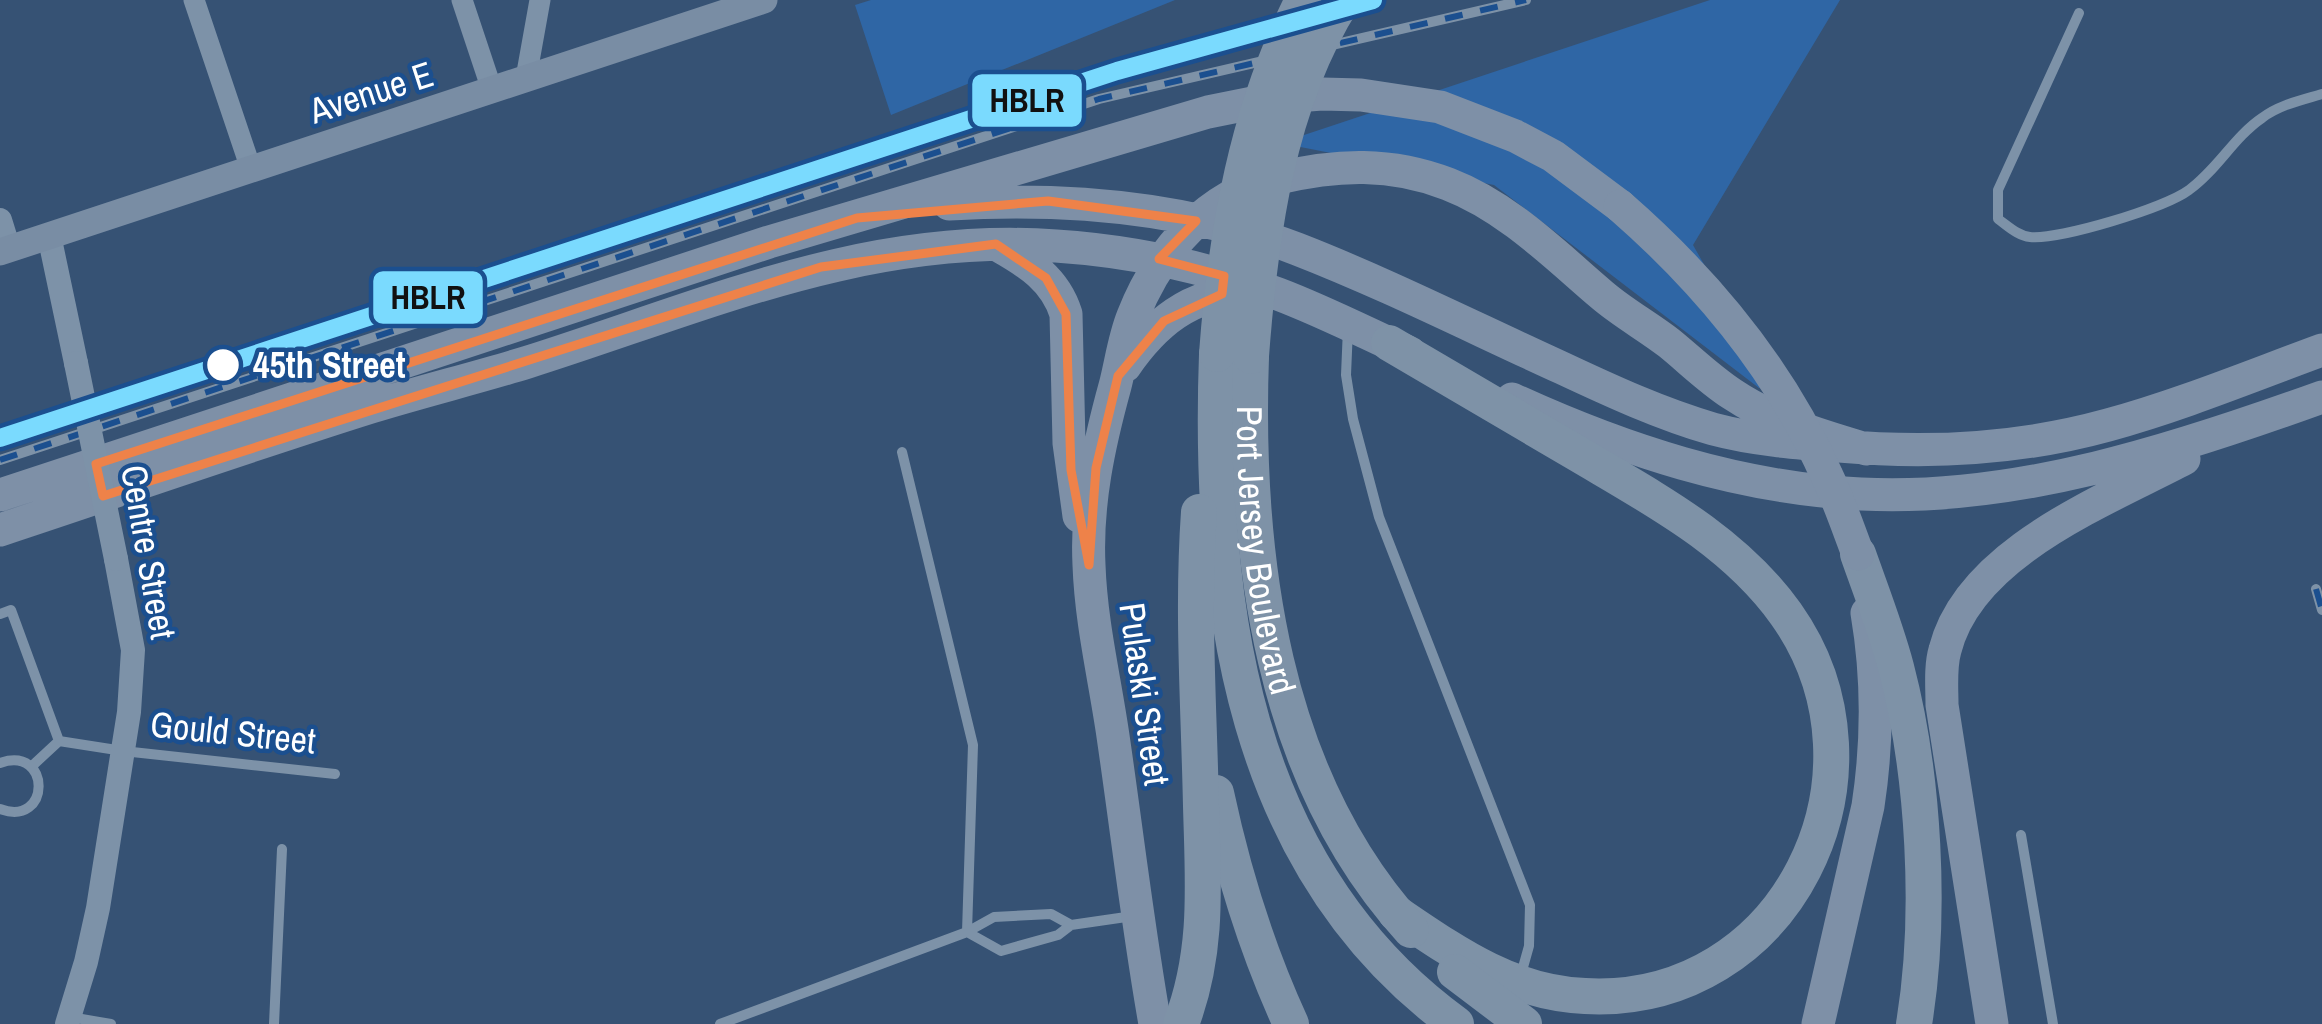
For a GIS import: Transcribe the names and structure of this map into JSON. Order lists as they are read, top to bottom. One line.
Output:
{"streets":{"highway":["Port Jersey Boulevard","Pulaski Street"],"main road":["Avenue E"],"street":["Centre Street"],"lane":["Gould Street"]},"crossings":[["Avenue E","Centre Street"],["Centre Street","Gould Street"]],"places":["45th Street"],"lines":["transit line HBLR"]}
